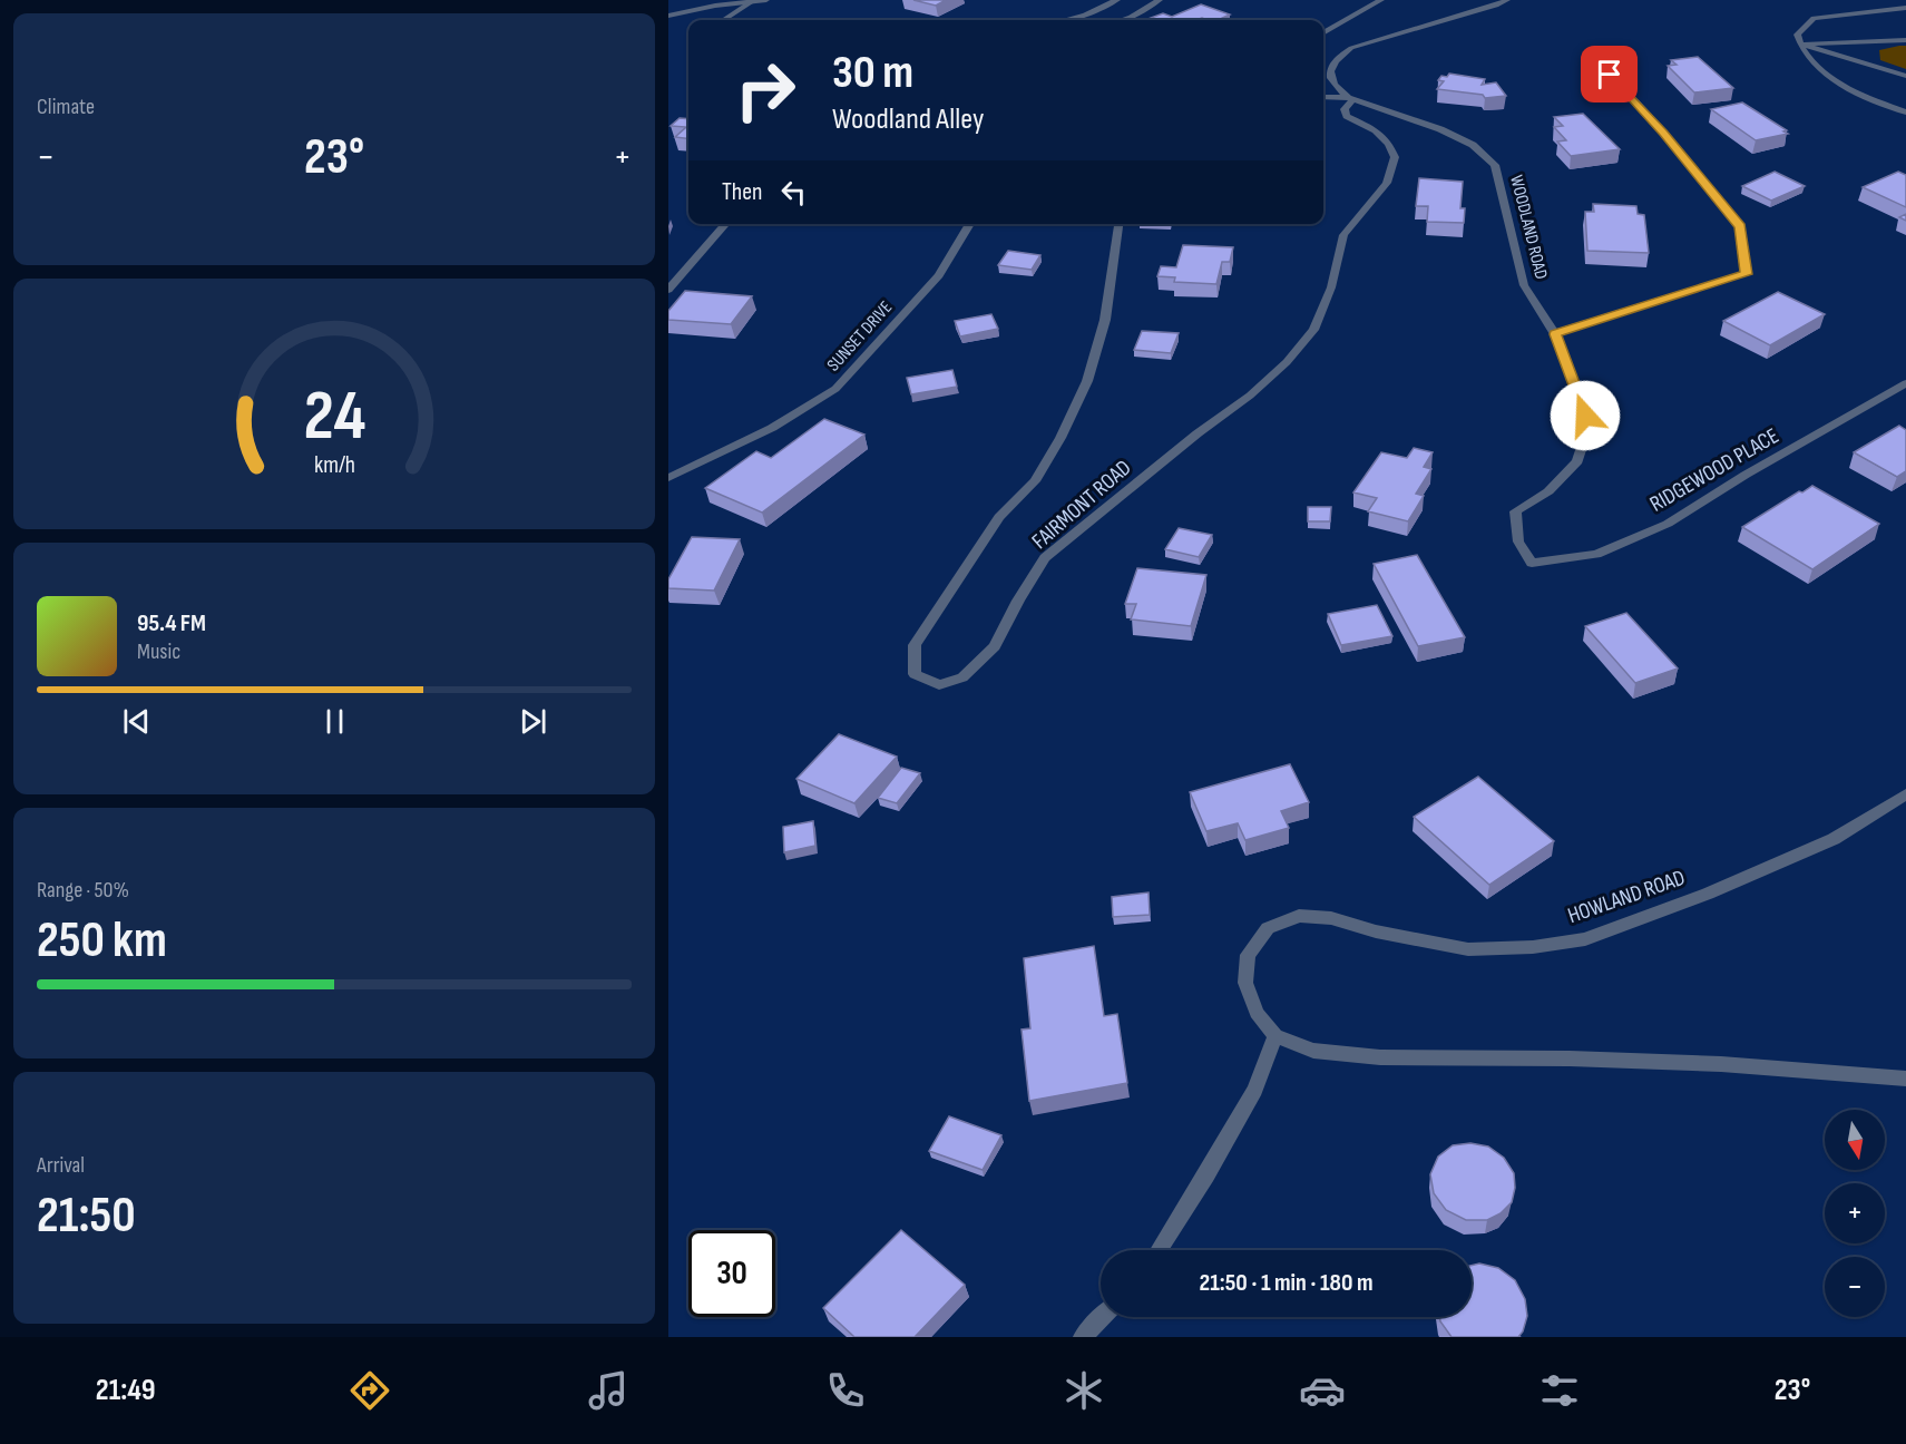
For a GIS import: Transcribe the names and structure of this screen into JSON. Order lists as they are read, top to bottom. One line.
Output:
{"streets":{"street":["WOODLAND ROAD","SUNSET DRIVE","RIDGEWOOD PLACE","FAIRMONT ROAD","HOWLAND ROAD"]},"crossings":[["WOODLAND ROAD","RIDGEWOOD PLACE"],["WOODLAND ROAD","FAIRMONT ROAD"]],"north":"bottom","page":{"tile":["Climate",["Range · 50%","250 km"],["Arrival","21:50"]],"turn":["30 m","Woodland Alley"],"heat":["−","23°","+"],"then":"Then","song":["95.4 FM","Music"],"map_buttons":["+","−"],"limit":"30","trip":"21:50 · 1 min · 180 m","tabs":["21:49","23°"],"gauge":["24","km/h"]}}
